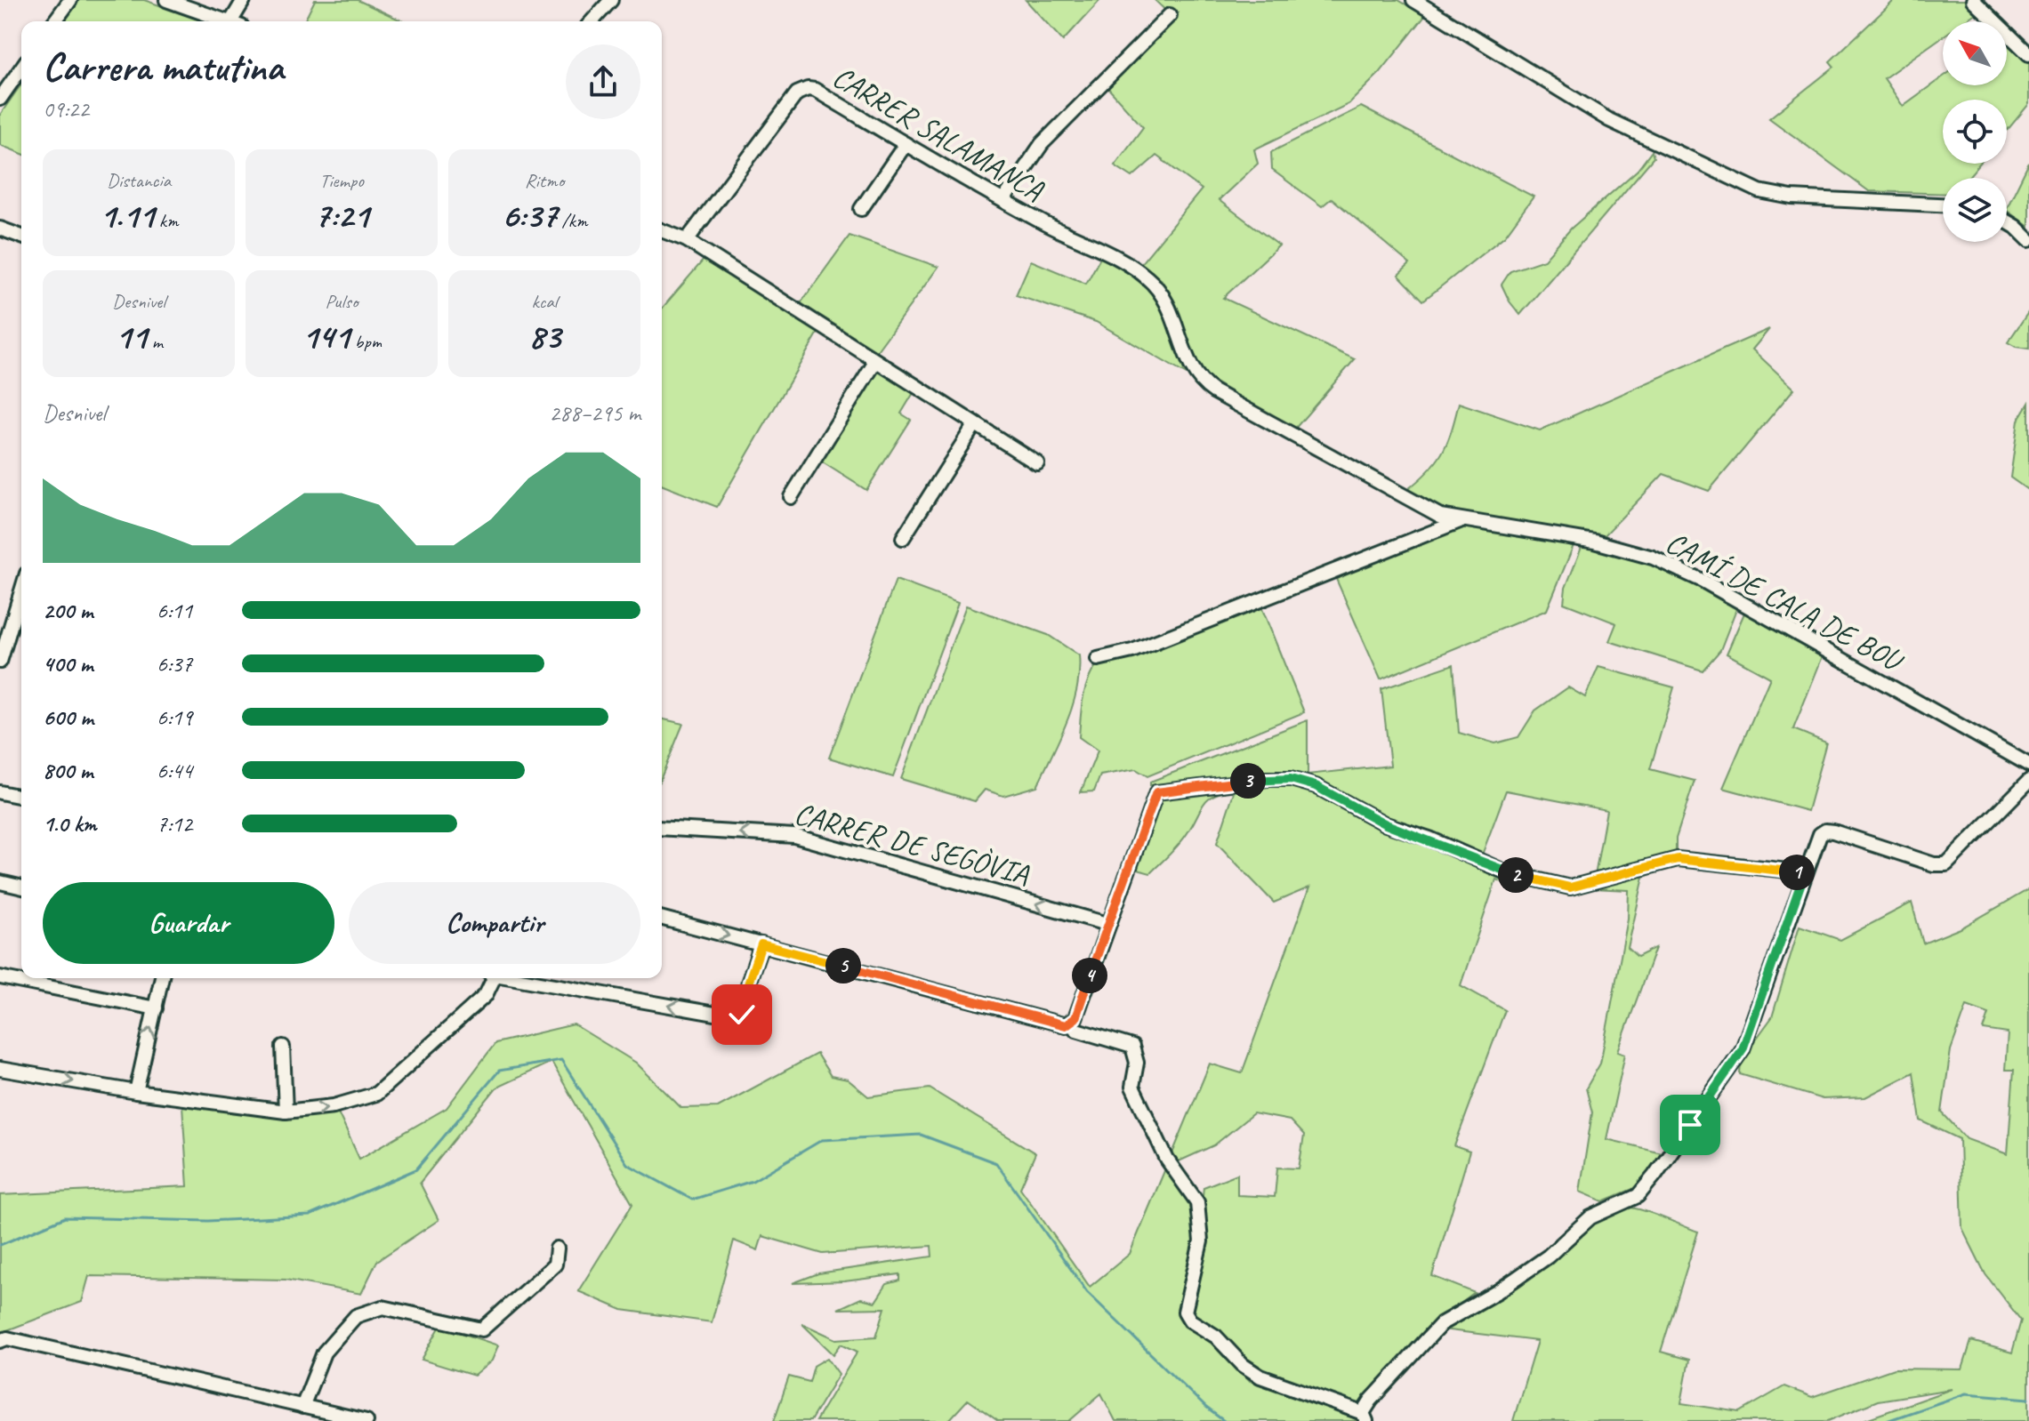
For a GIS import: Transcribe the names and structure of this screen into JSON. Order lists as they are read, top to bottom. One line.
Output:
{"streets":{"street":["CARRER SALAMANCA","CAMÍ DE CALA DE BOU","CARRER DE SEGÒVIA"]},"crossings":[["CARRER SALAMANCA","CAMÍ DE CALA DE BOU"]],"north":"top left","page":{"heading":["Carrera matutina","09:22"],"stats":[["Distancia","1.11 km"],["Tiempo","7:21"],["Ritmo","6:37 /km"],["Desnivel","11 m"],["Pulso","141 bpm"],["kcal","83"]],"chart":["Desnivel","288–295 m"],"list":[{"name":"200 m","note":"6:11"},{"name":"400 m","note":"6:37"},{"name":"600 m","note":"6:19"},{"name":"800 m","note":"6:44"},{"name":"1.0 km","note":"7:12"}],"pins":["3","1","2","5","4"],"buttons":["Guardar","Compartir"]}}
